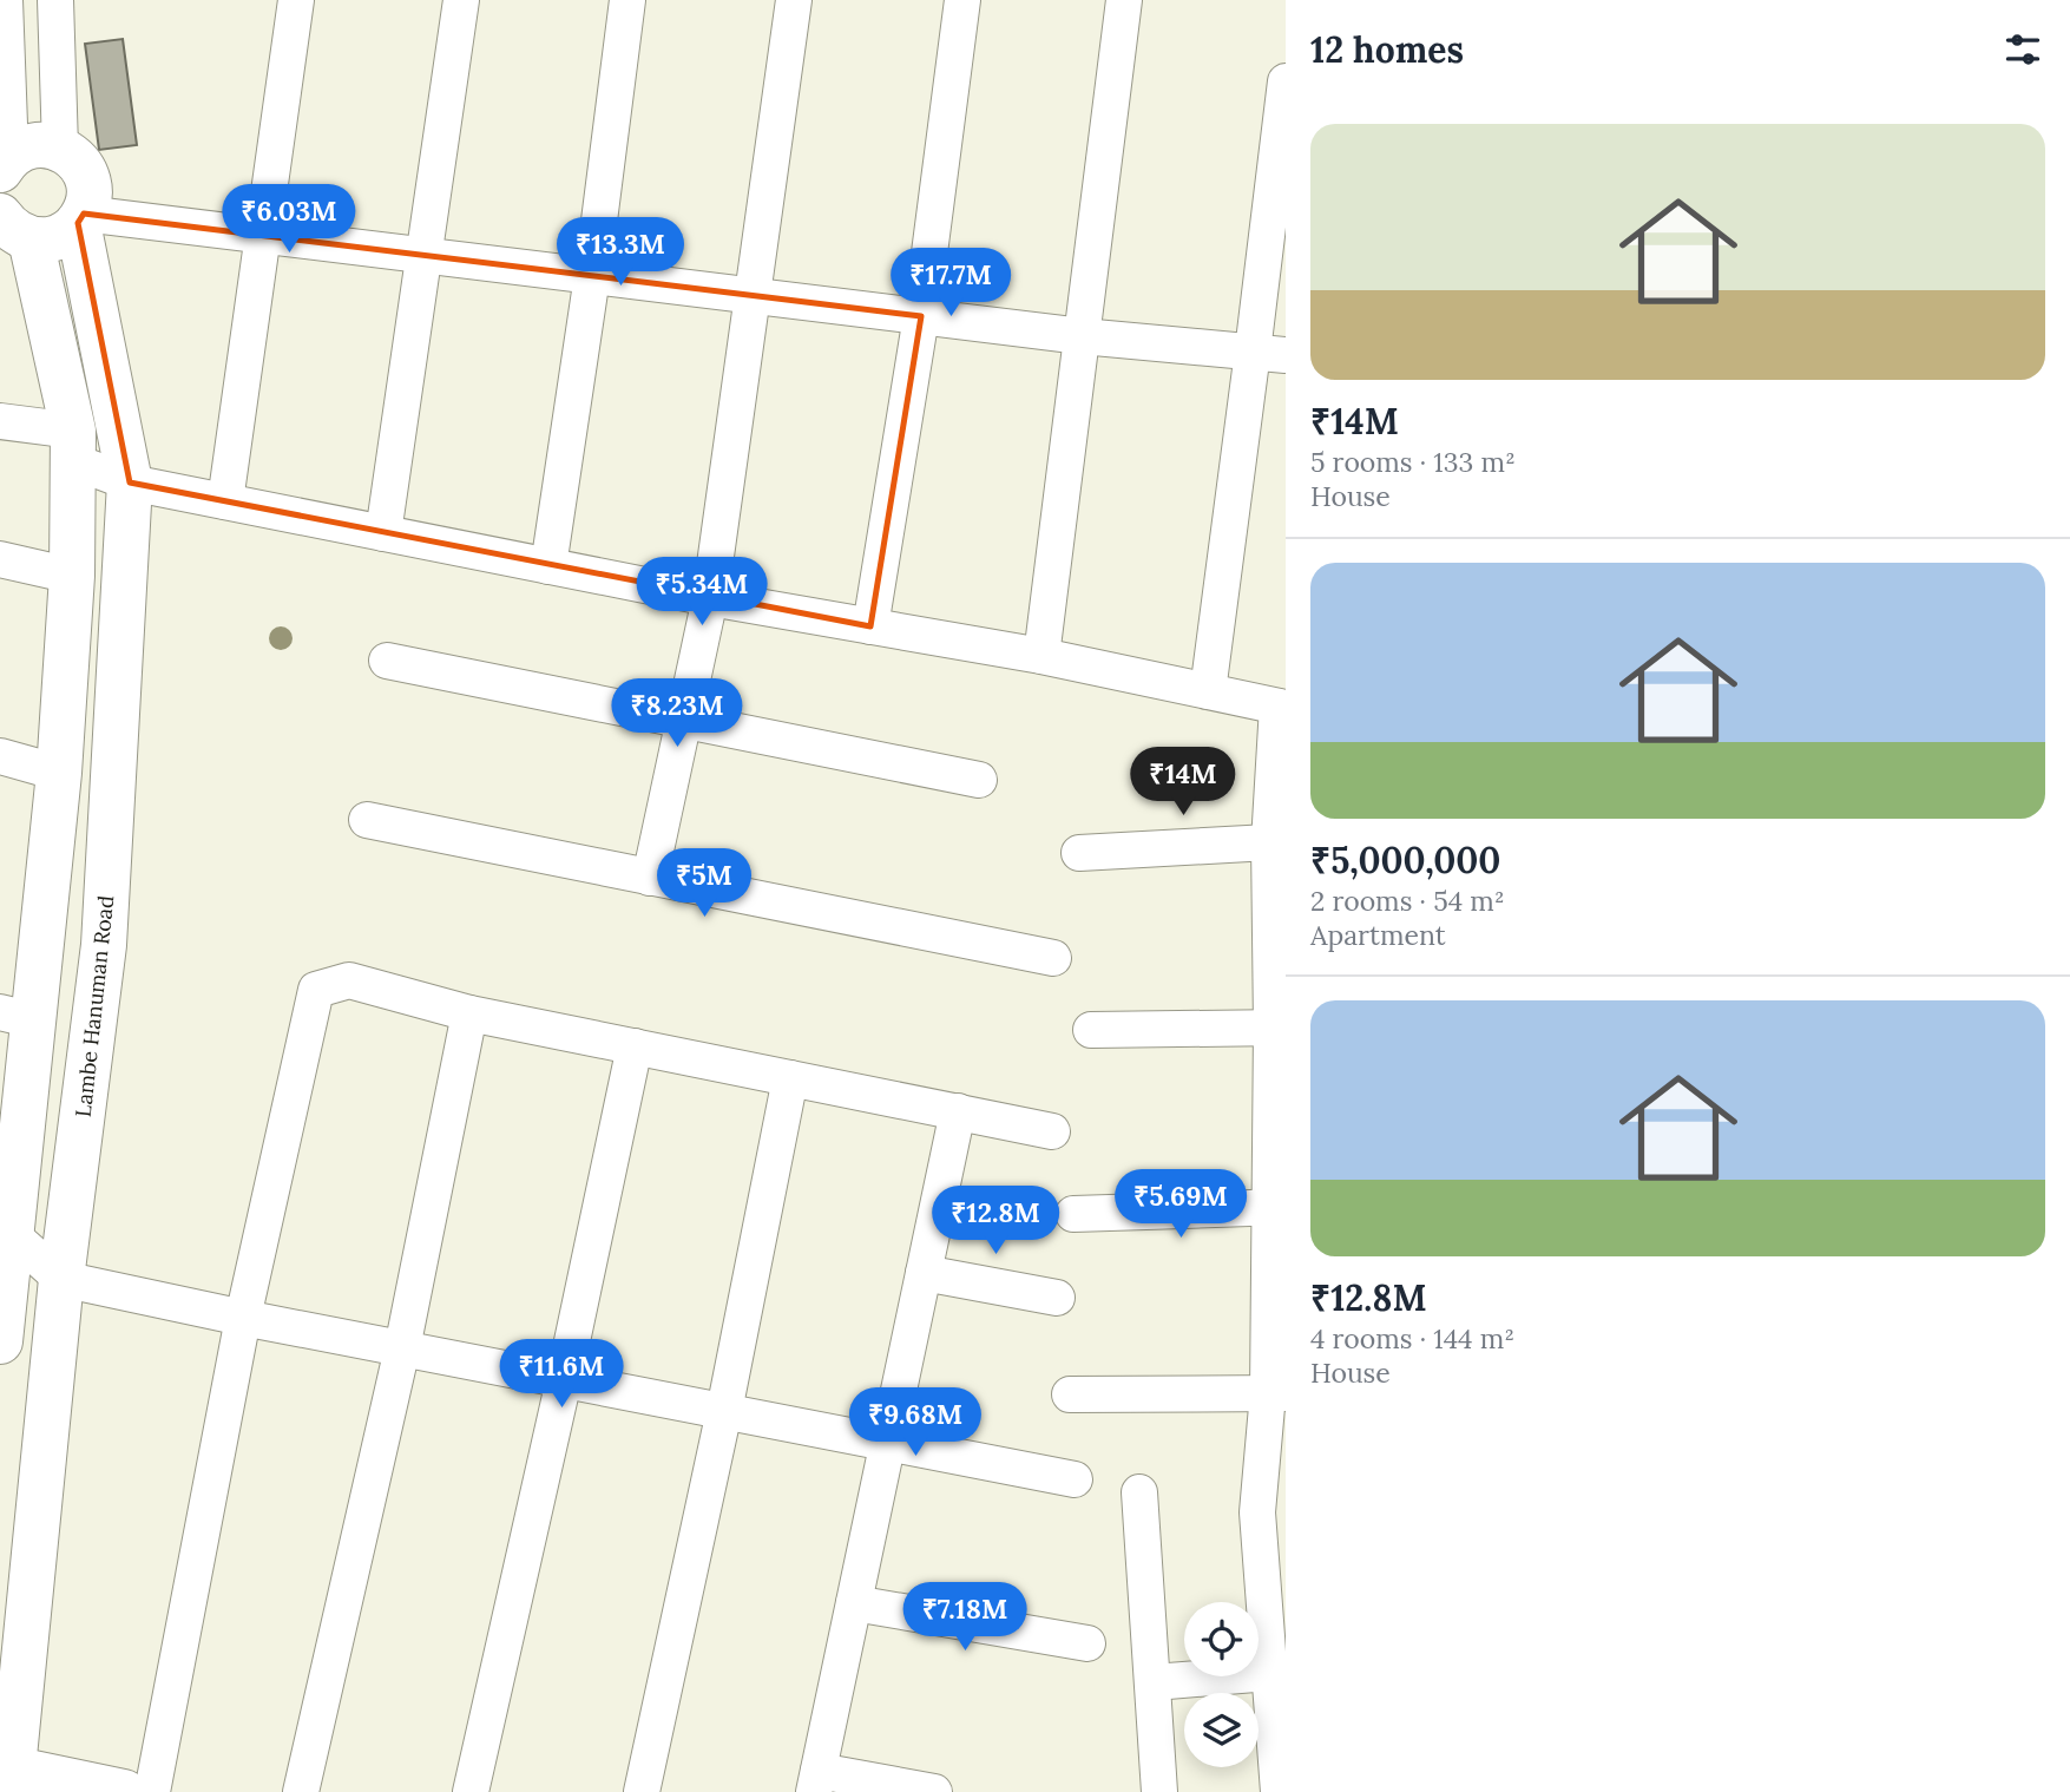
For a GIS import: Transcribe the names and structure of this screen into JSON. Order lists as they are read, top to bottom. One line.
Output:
{"streets":{"main road":["Lambe Hanuman Road"]},"page":{"heading":"12 homes","list":[{"name":"₹14M","note":"5 rooms · 133 m² · House"},{"name":"₹5,000,000","note":"2 rooms · 54 m² · Apartment"},{"name":"₹12.8M","note":"4 rooms · 144 m² · House"}],"price":["₹6.03M","₹13.3M","₹17.7M","₹5.34M","₹8.23M","₹14M","₹5M","₹5.69M","₹12.8M","₹11.6M","₹9.68M","₹7.18M"]}}
